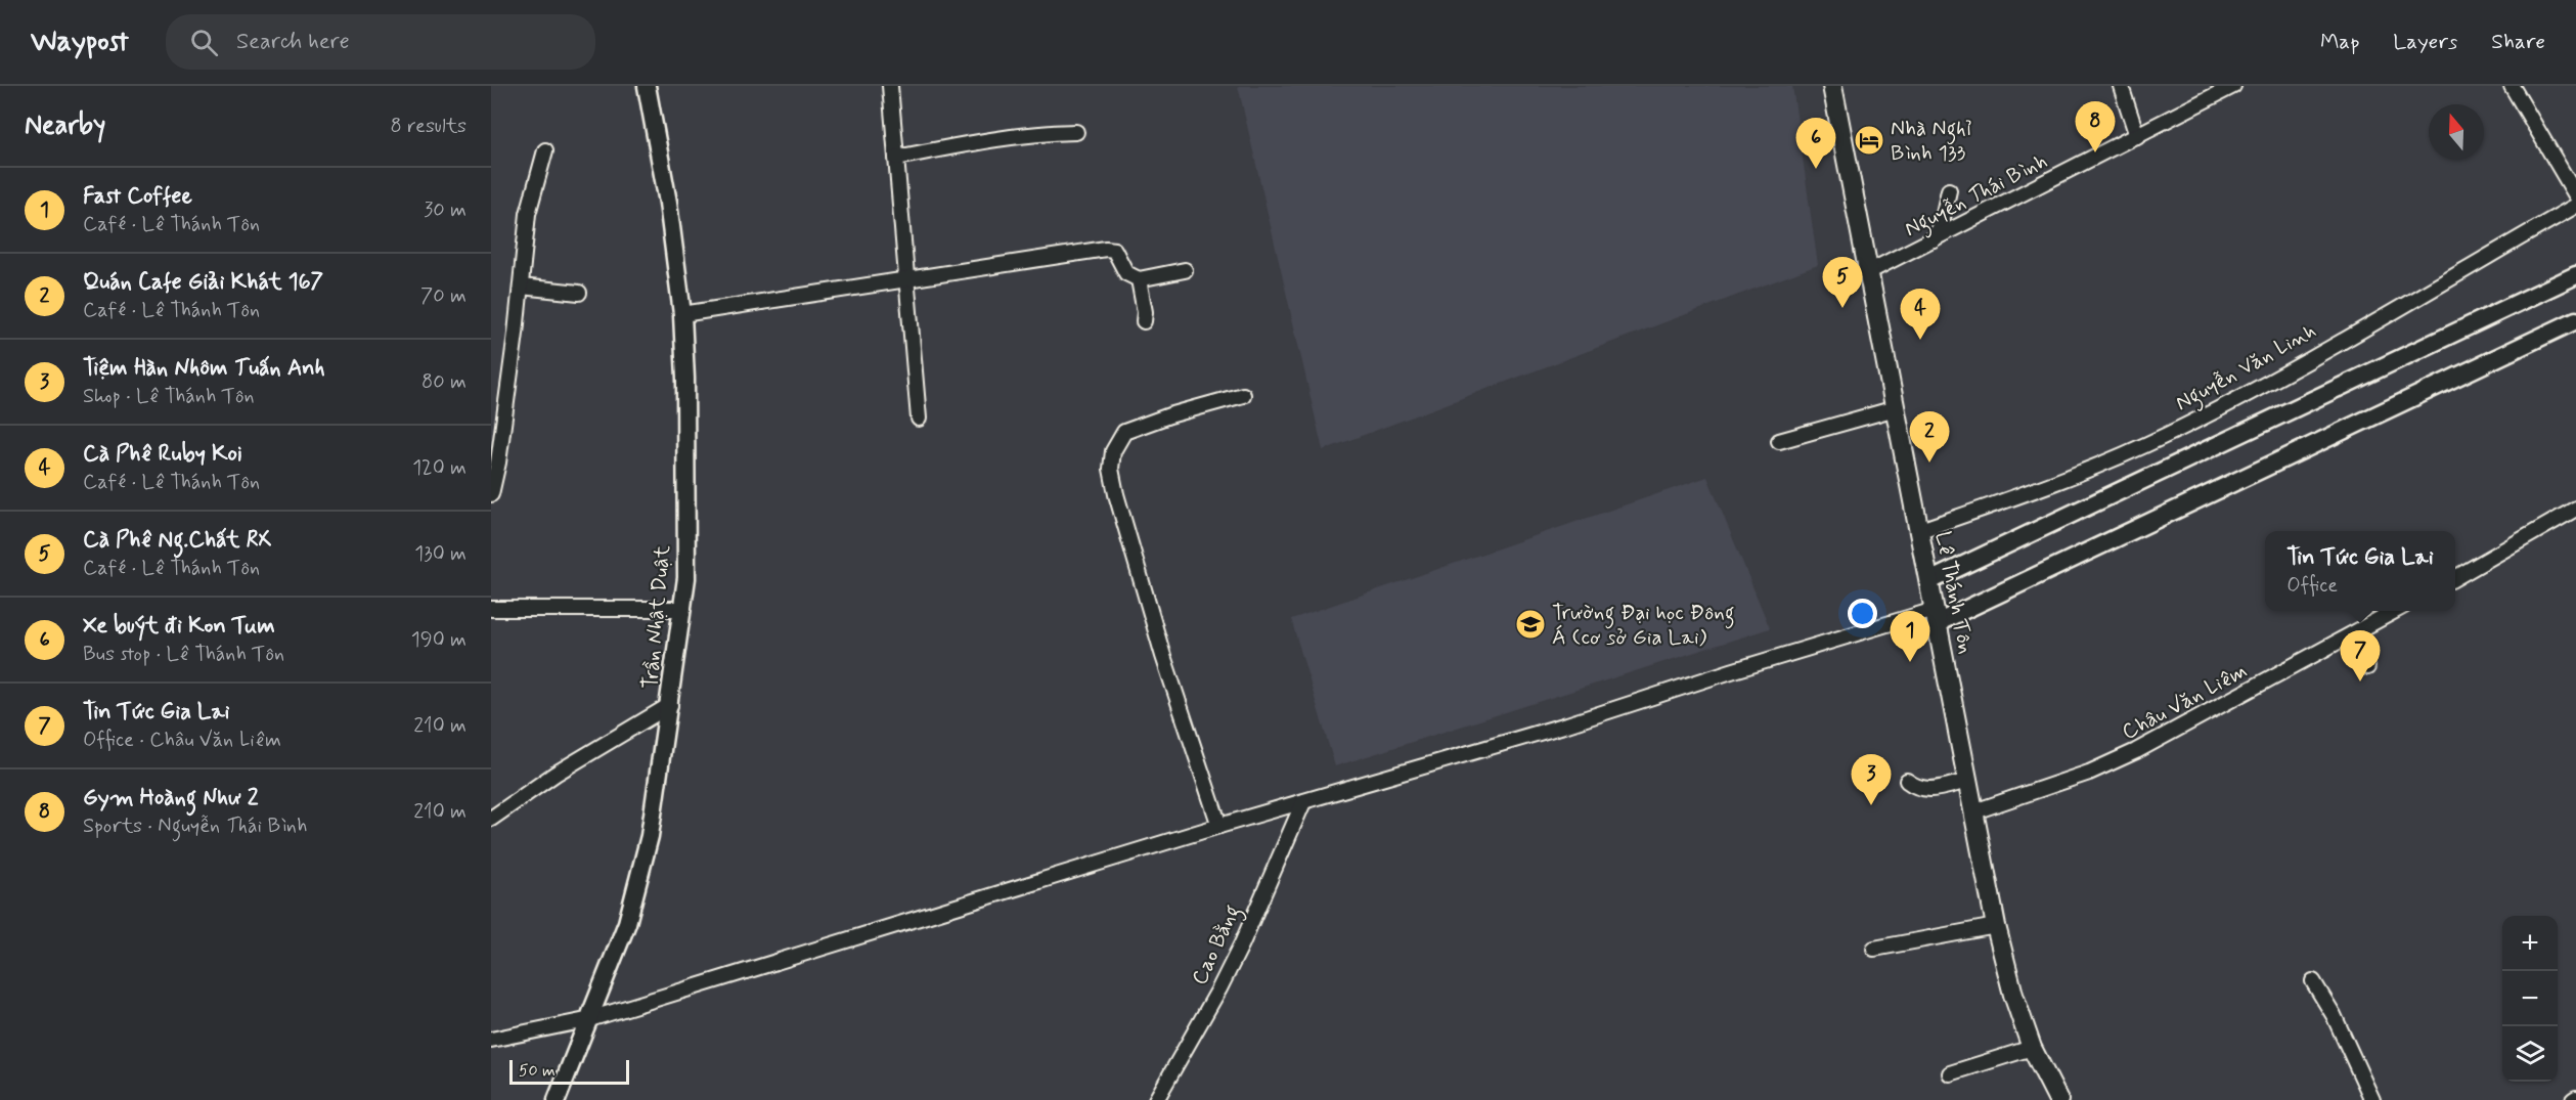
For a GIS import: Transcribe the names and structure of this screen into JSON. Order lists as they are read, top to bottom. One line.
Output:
{"streets":{"main road":["Lê Thánh Tôn"],"street":["Nguyễn Thái Bình","Nguyễn Văn Linh","Trần Nhật Duật","Châu Văn Liêm","Cao Bằng"]},"crossings":[["Nguyễn Thái Bình","Lê Thánh Tôn"],["Nguyễn Văn Linh","Lê Thánh Tôn"],["Lê Thánh Tôn","Châu Văn Liêm"]],"places":{"hotel":["Nhà Nghỉ Bình 133"],"school or university":["Trường Đại học Đông Á (cơ sở Gia Lai)"]},"scale_bar":"50 m","north":"top","page":{"header":"Waypost","search":"Search here","nav":["Map","Layers","Share"],"heading":["Nearby","8 results"],"pins":["8","6","5","4","2","1","7","3"],"list":[{"mark":"1","name":"Fast Coffee","note":"Café · Lê Thánh Tôn","value":"30 m"},{"mark":"2","name":"Quán Cafe Giải Khát 167","note":"Café · Lê Thánh Tôn","value":"70 m"},{"mark":"3","name":"Tiệm Hàn Nhôm Tuấn Anh","note":"Shop · Lê Thánh Tôn","value":"80 m"},{"mark":"4","name":"Cà Phê Ruby Koi","note":"Café · Lê Thánh Tôn","value":"120 m"},{"mark":"5","name":"Cà Phê Ng.Chất RX","note":"Café · Lê Thánh Tôn","value":"130 m"},{"mark":"6","name":"Xe buýt đi Kon Tum","note":"Bus stop · Lê Thánh Tôn","value":"190 m"},{"mark":"7","name":"Tin Tức Gia Lai","note":"Office · Châu Văn Liêm","value":"210 m"},{"mark":"8","name":"Gym Hoàng Như 2","note":"Sports · Nguyễn Thái Bình","value":"210 m"}],"popup":["Tin Tức Gia Lai","Office"],"map_buttons":["+","−"],"scale":"50 m"}}
